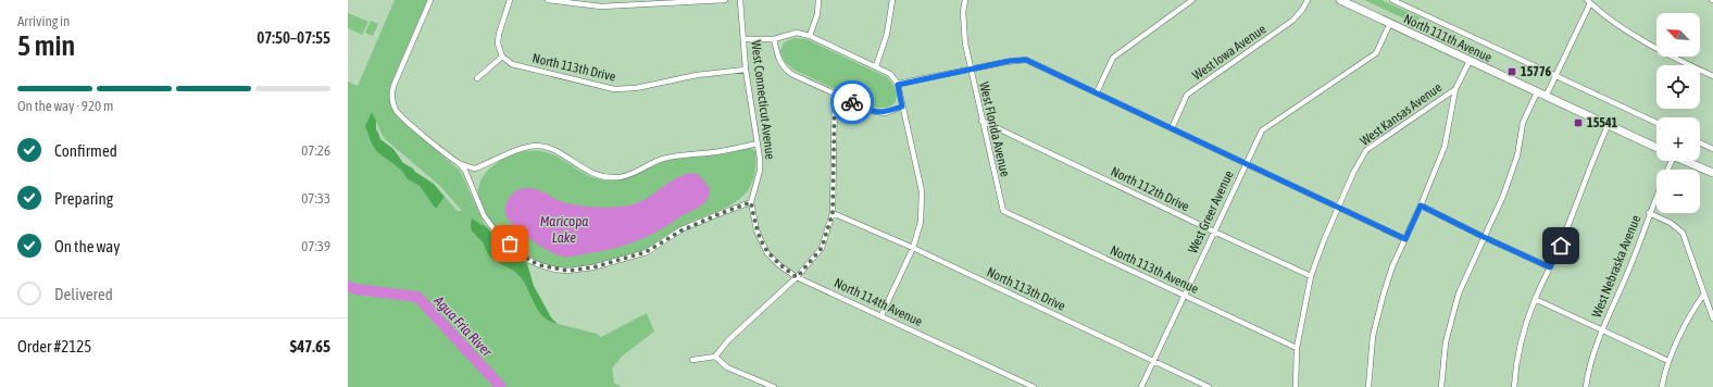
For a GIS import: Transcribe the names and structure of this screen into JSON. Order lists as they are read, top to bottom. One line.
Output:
{"streets":{"street":["North 111th Avenue","West Iowa Avenue","North 113th Drive","West Connecticut Avenue","West Kansas Avenue","West Florida Avenue","North 112th Drive","West Greer Avenue","West Nebraska Avenue","North 113th Avenue","North 114th Avenue"]},"crossings":[["North 111th Avenue","West Kansas Avenue"],["North 111th Avenue","West Greer Avenue"],["North 113th Drive","West Connecticut Avenue"],["North 113th Drive","West Greer Avenue"],["West Connecticut Avenue","North 114th Avenue"],["West Kansas Avenue","North 112th Drive"],["West Kansas Avenue","North 113th Avenue"],["West Florida Avenue","North 112th Drive"],["West Florida Avenue","North 113th Avenue"],["North 112th Drive","West Greer Avenue"],["West Greer Avenue","North 113th Avenue"]],"water":["Maricopa Lake","Agua Fria River"],"places":{"transit":["15776","15541"]},"north":"top left","page":{"heading":["5 min","Arriving in","07:50–07:55"],"panel":["Order #2125","$47.65"],"map_buttons":["+","−"],"bar":"On the way · 920 m","list":[["Confirmed","07:26"],["Preparing","07:33"],["On the way","07:39"],"Delivered"]}}
